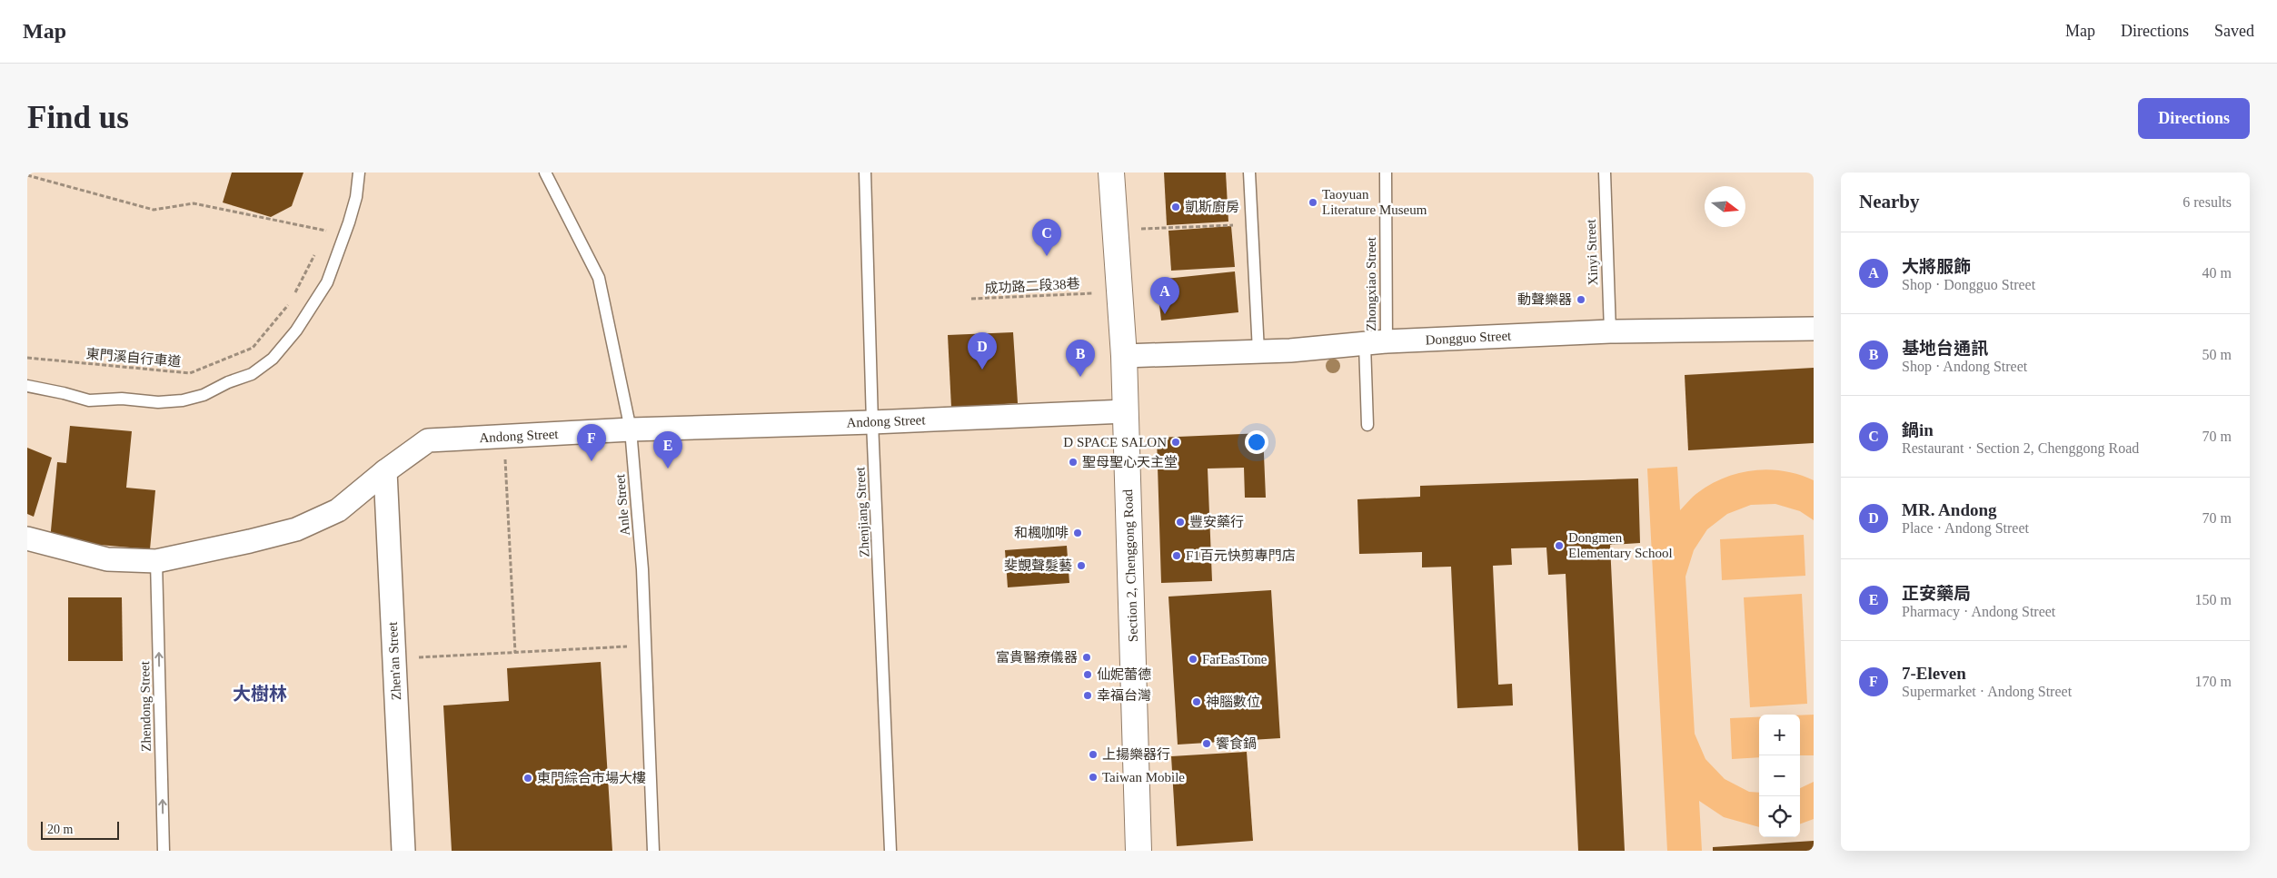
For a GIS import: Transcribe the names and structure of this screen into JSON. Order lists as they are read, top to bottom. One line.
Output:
{"streets":{"street":["Dongguo Street","Andong Street","Section 2, Chenggong Road","Zhen'an Street"],"lane":["Xinyi Street","Zhongxiao Street","Anle Street","Zhenjiang Street","Zhendong Street"],"path":["成功路二段38巷","東門溪自行車道"]},"crossings":[["Xinyi Street","Dongguo Street"],["Zhongxiao Street","Dongguo Street"],["Dongguo Street","Section 2, Chenggong Road"],["Andong Street","Anle Street"],["Andong Street","Zhenjiang Street"],["Andong Street","Section 2, Chenggong Road"],["Andong Street","Zhen'an Street"],["Andong Street","Zhendong Street"]],"one_way":["Zhendong Street"],"districts":["大樹林"],"places":["Taoyuan Literature Museum","凱斯廚房","動聲樂器","D SPACE SALON","聖母聖心天主堂","豐安藥行","和楓咖啡","Dongmen Elementary School","F1百元快剪專門店","斐覬聲髮藝","富貴醫療儀器","FarEasTone","仙妮蕾德","幸福台灣","神腦數位","饗食鍋","上揚樂器行","Taiwan Mobile","東門綜合市場大樓"],"scale_bar":"20 m","north":"right","page":{"header":"Map","nav":["Map","Directions","Saved"],"buttons":"Directions","title":"Find us","heading":["Nearby","6 results"],"pins":["C","A","D","B","F","E"],"list":[{"mark":"A","name":"大將服飾","note":"Shop · Dongguo Street","value":"40 m"},{"mark":"B","name":"基地台通訊","note":"Shop · Andong Street","value":"50 m"},{"mark":"C","name":"鍋in","note":"Restaurant · Section 2, Chenggong Road","value":"70 m"},{"mark":"D","name":"MR. Andong","note":"Place · Andong Street","value":"70 m"},{"mark":"E","name":"正安藥局","note":"Pharmacy · Andong Street","value":"150 m"},{"mark":"F","name":"7-Eleven","note":"Supermarket · Andong Street","value":"170 m"}],"map_buttons":["+","−"],"scale":"20 m"}}
